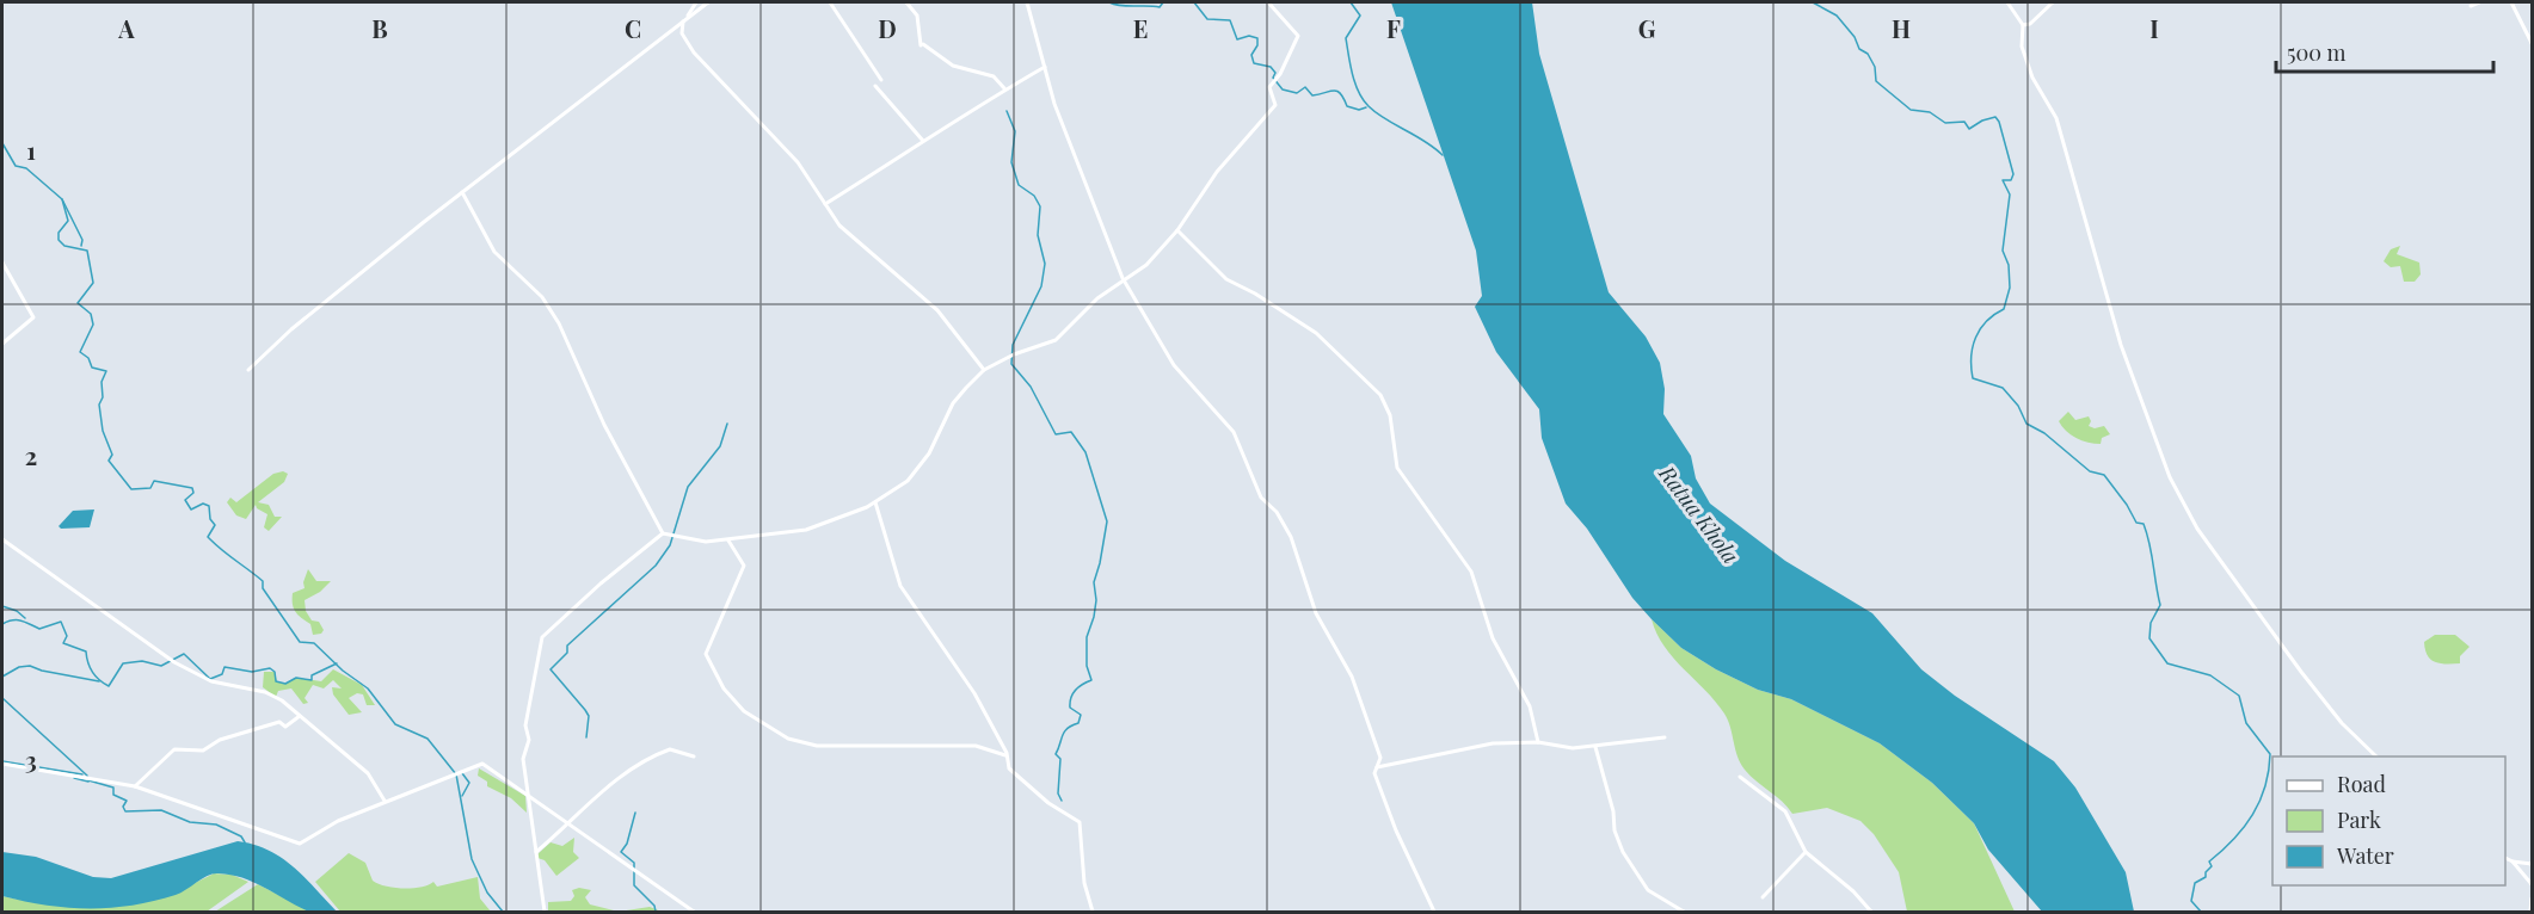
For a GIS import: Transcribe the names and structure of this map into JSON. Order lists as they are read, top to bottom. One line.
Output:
{"water":["Ratua Khola"],"legend":["Road","Park","Water"],"scale_bar":"500 m","grid":{"columns":["A","B","C","D","E","F","G","H","I"],"rows":["1","2","3"]}}
